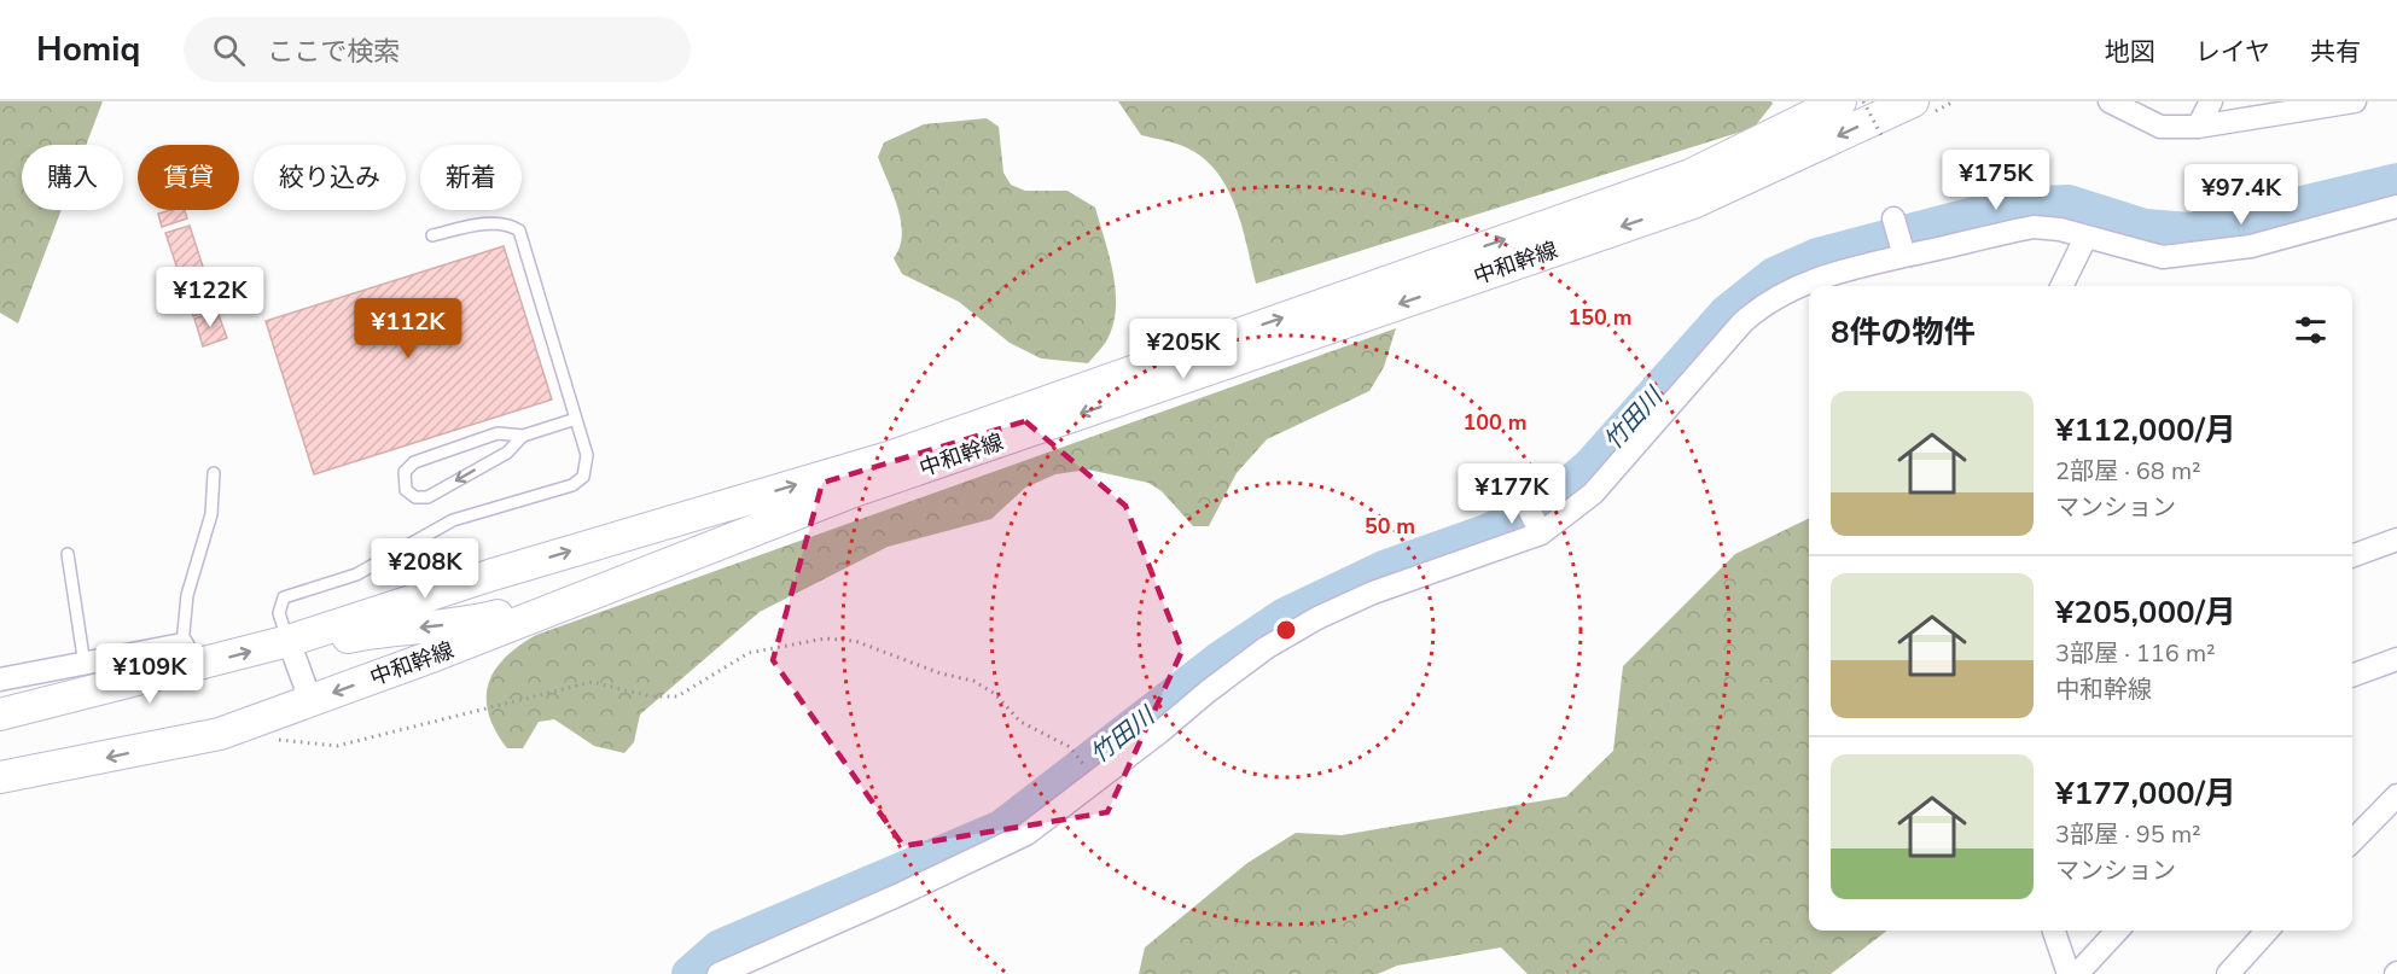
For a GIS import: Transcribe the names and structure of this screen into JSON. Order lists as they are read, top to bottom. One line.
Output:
{"streets":{"main road":["中和幹線"]},"water":["竹田川"],"page":{"header":"Homiq","search":"ここで検索","nav":["地図","レイヤ","共有"],"chip":["購入","賃貸","絞り込み","新着"],"price":["¥175K","¥97.4K","¥122K","¥112K","¥205K","¥177K","¥208K","¥109K"],"heading":"8件の物件","list":[{"name":"¥112,000/月","note":"2部屋 · 68 m² · マンション"},{"name":"¥205,000/月","note":"3部屋 · 116 m² · 中和幹線"},{"name":"¥177,000/月","note":"3部屋 · 95 m² · マンション"}]},"rings":["150 m","100 m","50 m"]}
